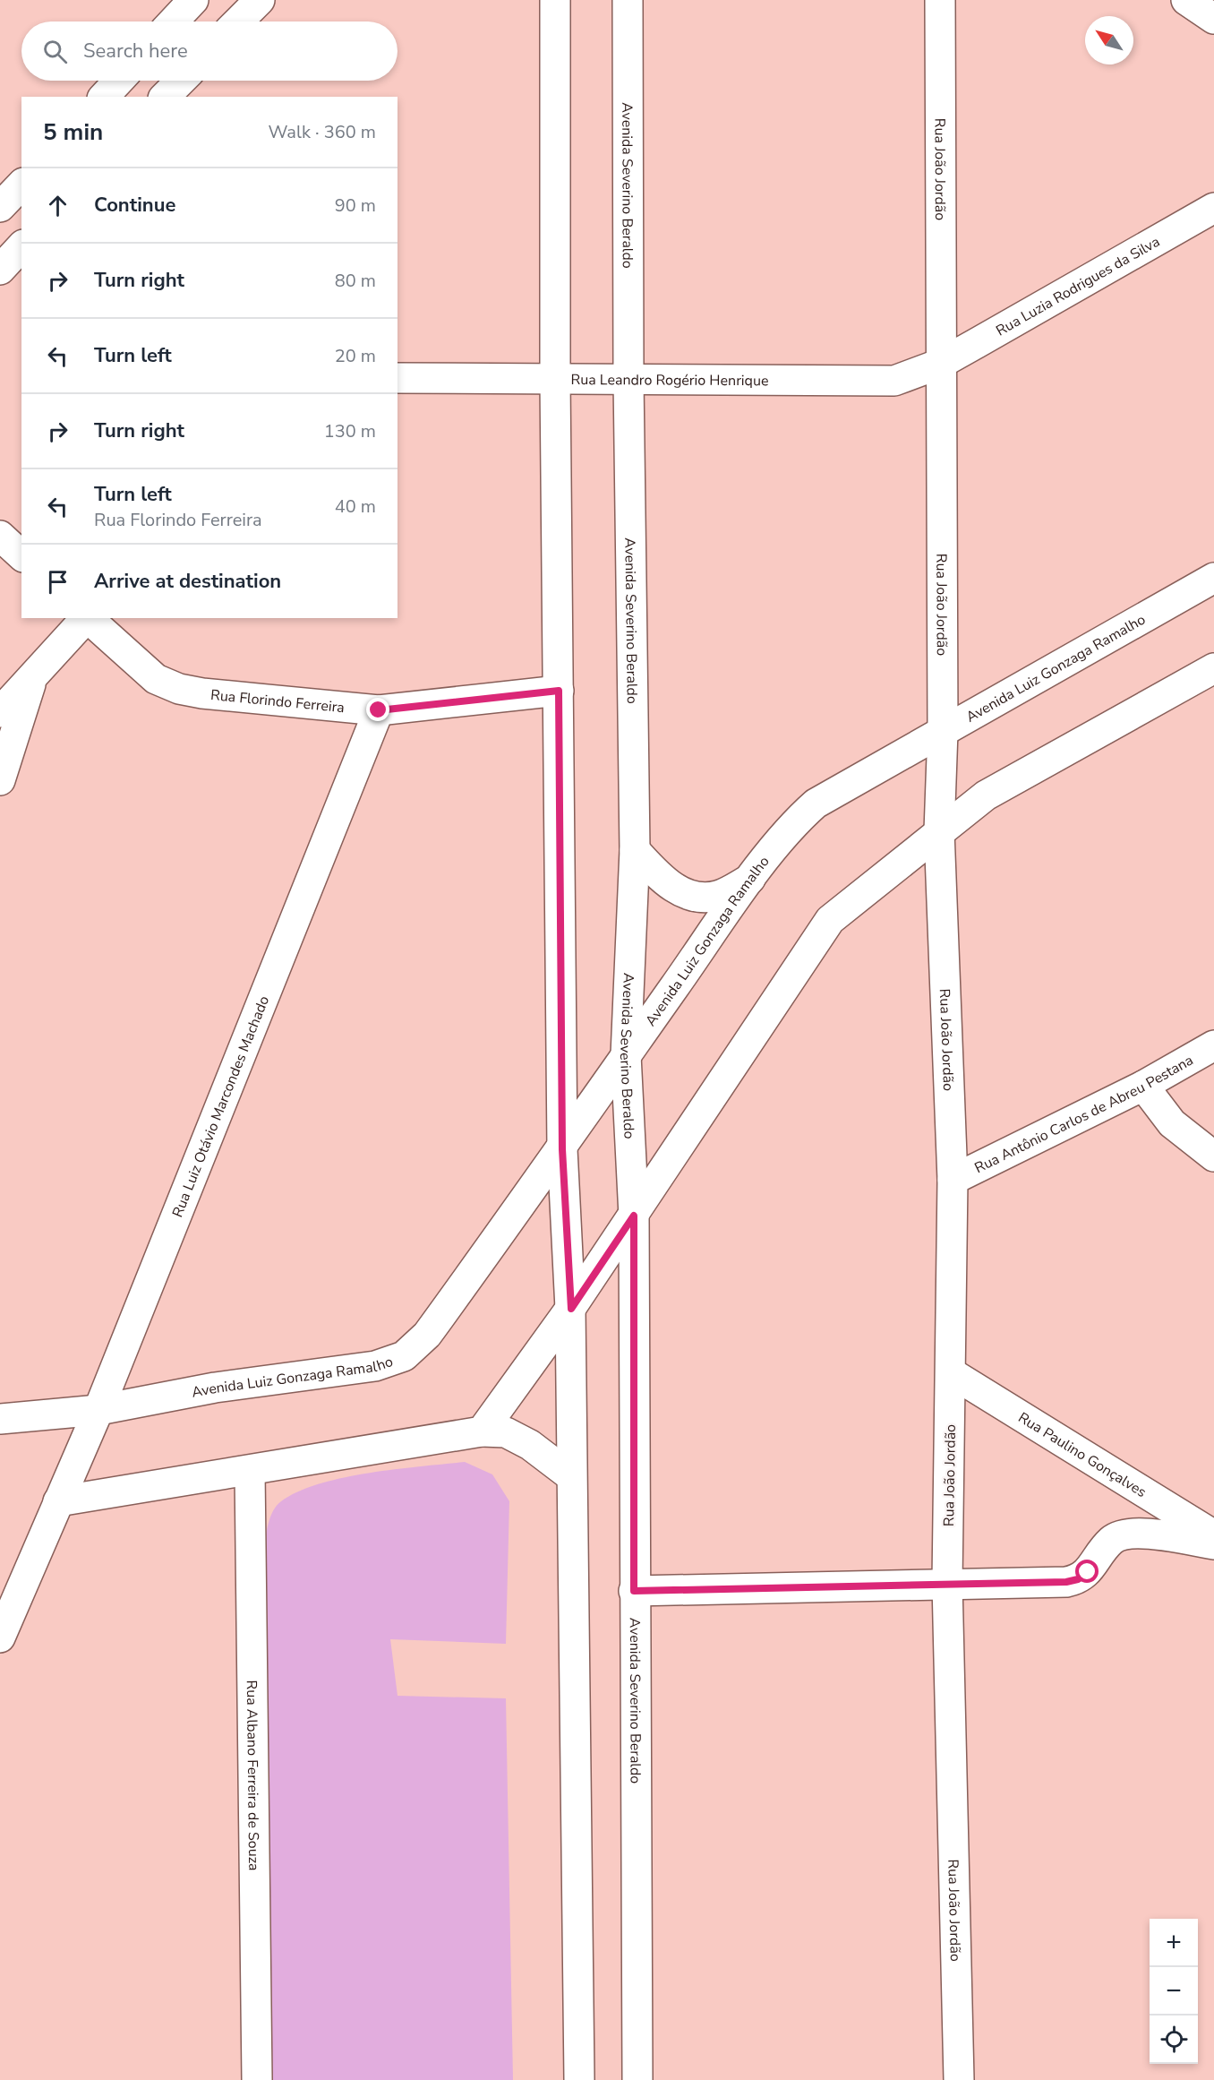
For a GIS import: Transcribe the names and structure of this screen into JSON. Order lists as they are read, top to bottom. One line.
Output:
{"streets":{"street":["Rua João Jordão","Avenida Severino Beraldo","Rua Luzia Rodrigues da Silva","Rua Leandro Rogério Henrique","Avenida Luiz Gonzaga Ramalho","Rua Florindo Ferreira","Rua Luiz Otávio Marcondes Machado","Rua Antônio Carlos de Abreu Pestana","Rua Paulino Gonçalves","Rua Albano Ferreira de Souza"]},"crossings":[["Rua João Jordão","Rua Luzia Rodrigues da Silva"],["Rua João Jordão","Rua Leandro Rogério Henrique"],["Rua João Jordão","Avenida Luiz Gonzaga Ramalho"],["Rua João Jordão","Rua Antônio Carlos de Abreu Pestana"],["Rua João Jordão","Rua Paulino Gonçalves"],["Avenida Severino Beraldo","Rua Leandro Rogério Henrique"],["Avenida Severino Beraldo","Avenida Luiz Gonzaga Ramalho"],["Rua Luzia Rodrigues da Silva","Rua Leandro Rogério Henrique"],["Avenida Luiz Gonzaga Ramalho","Rua Luiz Otávio Marcondes Machado"],["Rua Florindo Ferreira","Rua Luiz Otávio Marcondes Machado"]],"north":"top left","page":{"search":"Search here","heading":["5 min","Walk · 360 m"],"list":[["Continue","90 m"],["Turn right","80 m"],["Turn left","20 m"],["Turn right","130 m"],["Turn left","Rua Florindo Ferreira","40 m"],"Arrive at destination"],"map_buttons":["+","−"]}}
